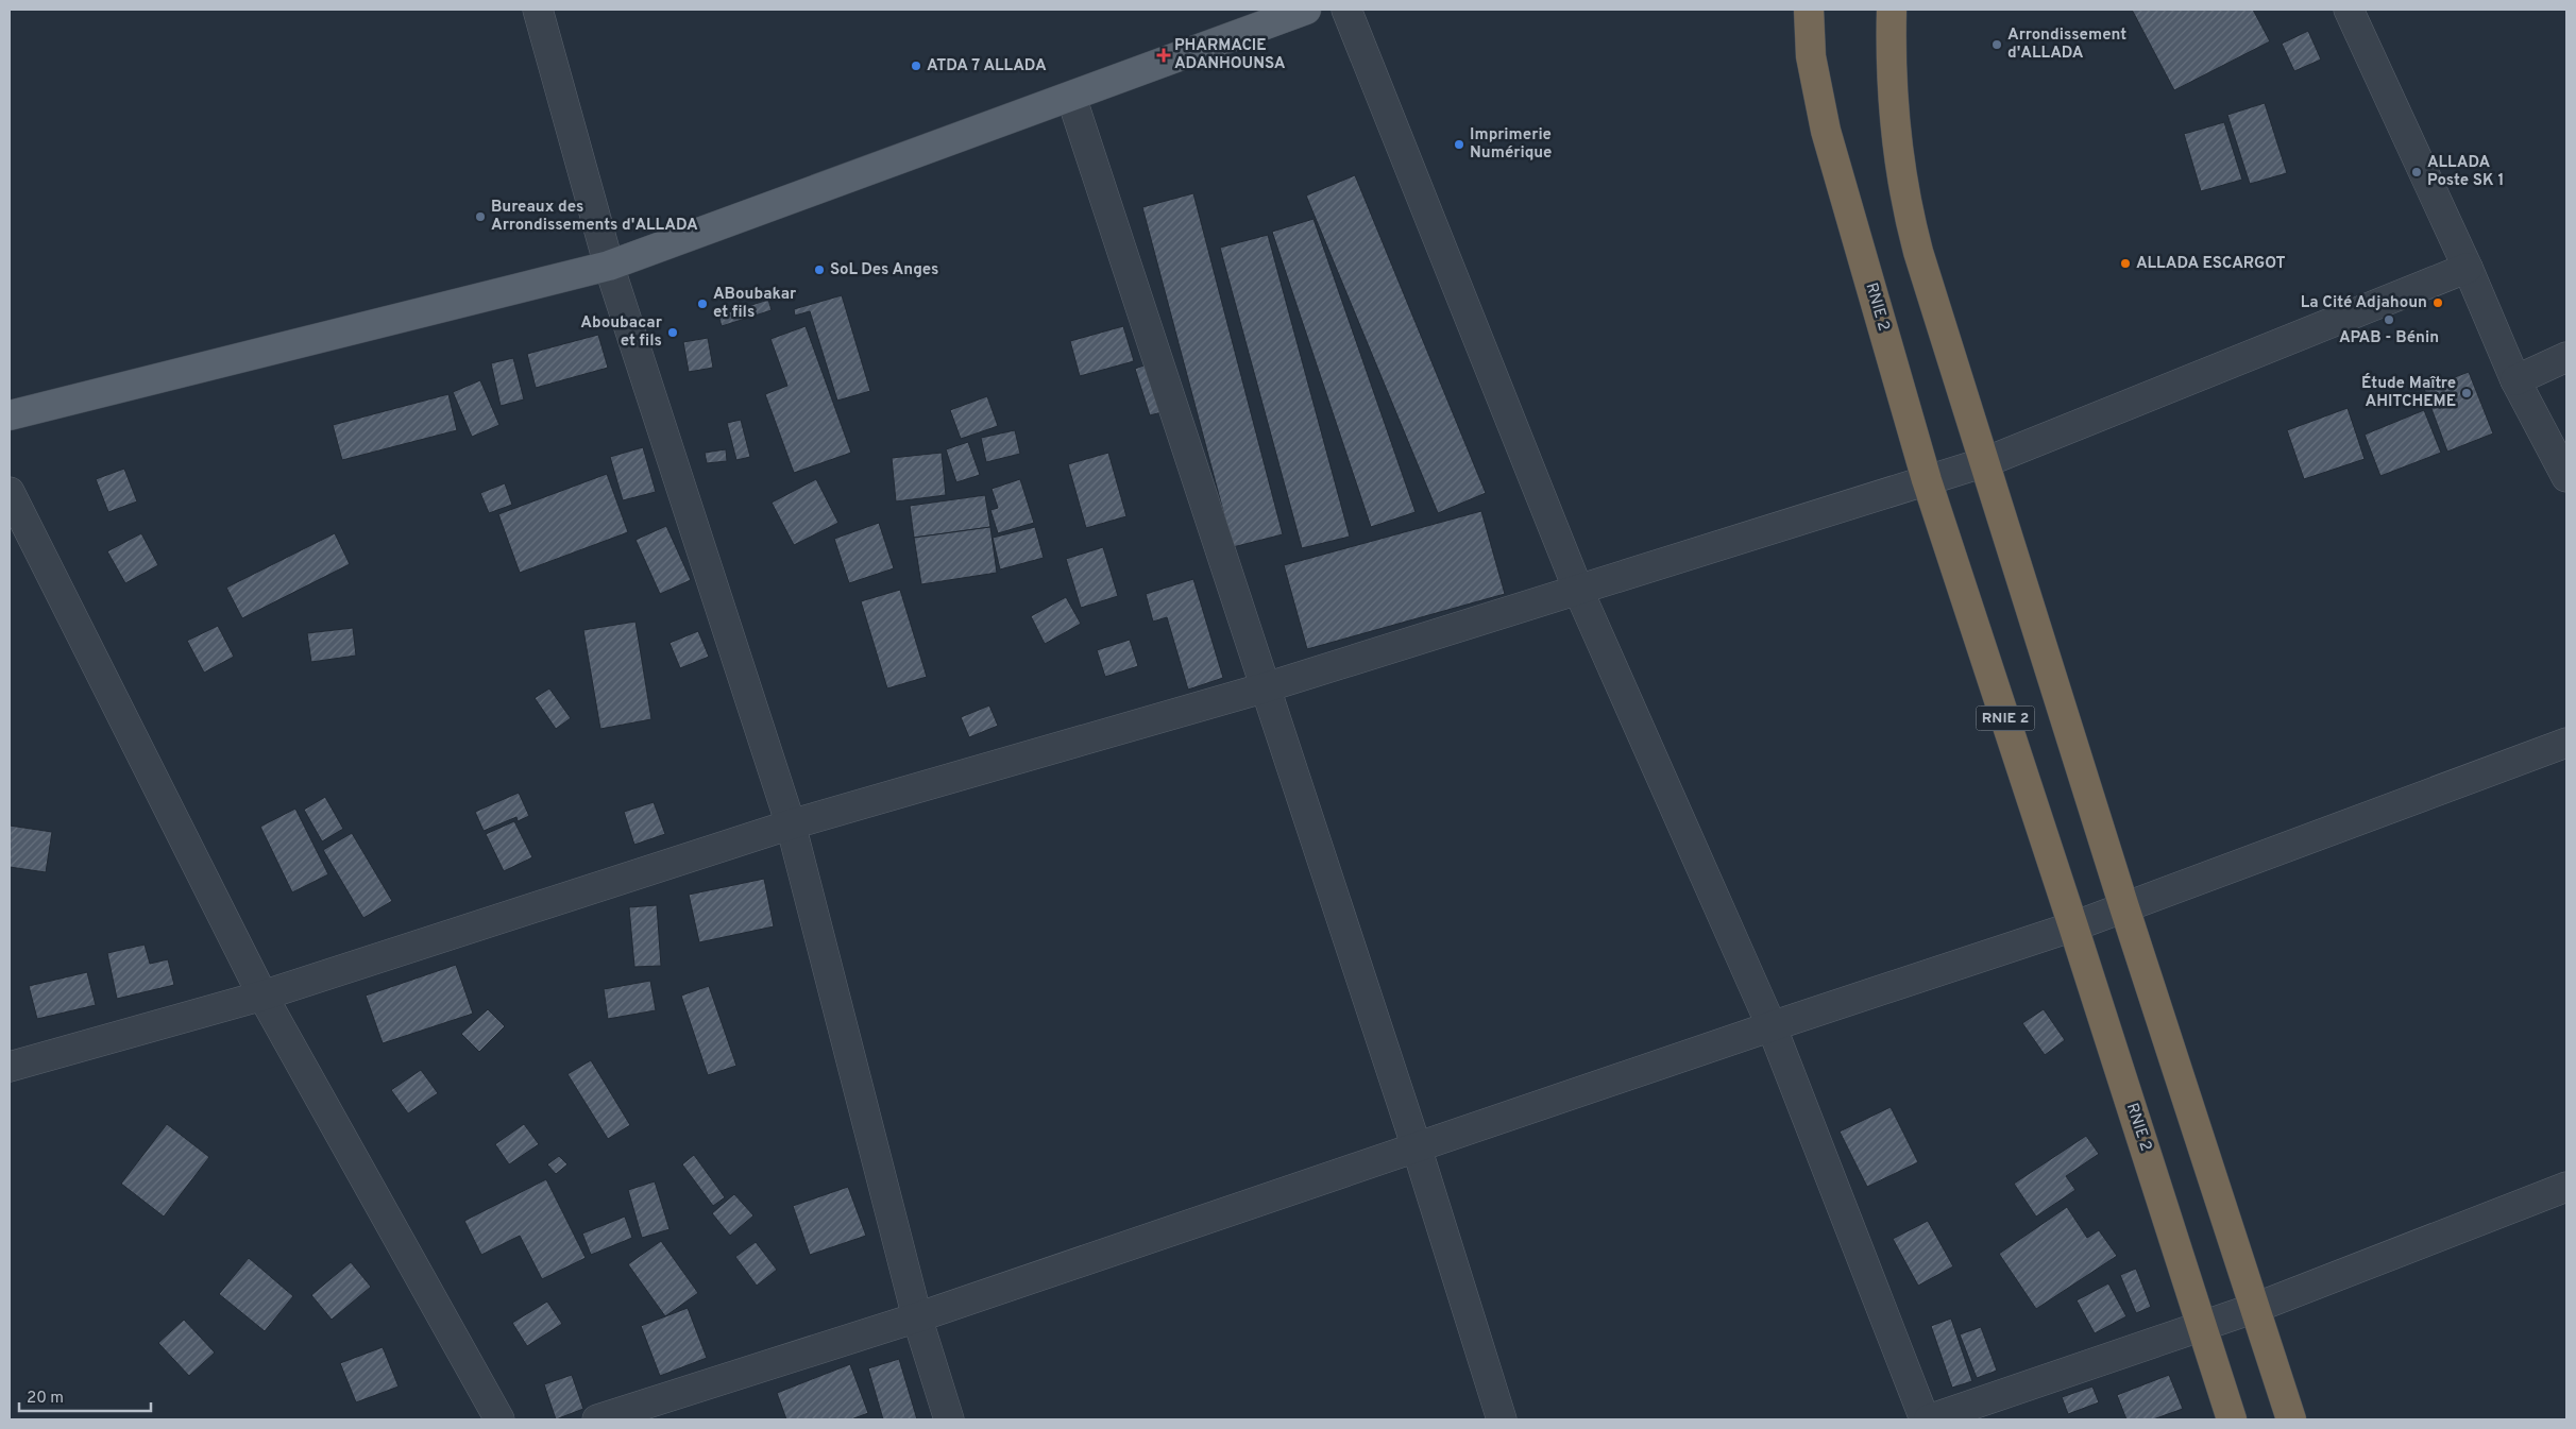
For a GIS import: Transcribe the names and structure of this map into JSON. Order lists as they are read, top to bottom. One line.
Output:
{"streets":{"highway":["RNIE 2"]},"places":{"other":["Arrondissement d'ALLADA","ATDA 7 ALLADA","Imprimerie Numérique","ALLADA Poste SK 1","Bureaux des Arrondissements d'ALLADA","ALLADA ESCARGOT","SoL Des Anges","La Cité Adjahoun","ABoubakar et fils","APAB - Bénin","Aboubacar et fils","Étude Maître AHITCHEME"],"health":["PHARMACIE ADANHOUNSA"]},"scale_bar":"20 m"}
